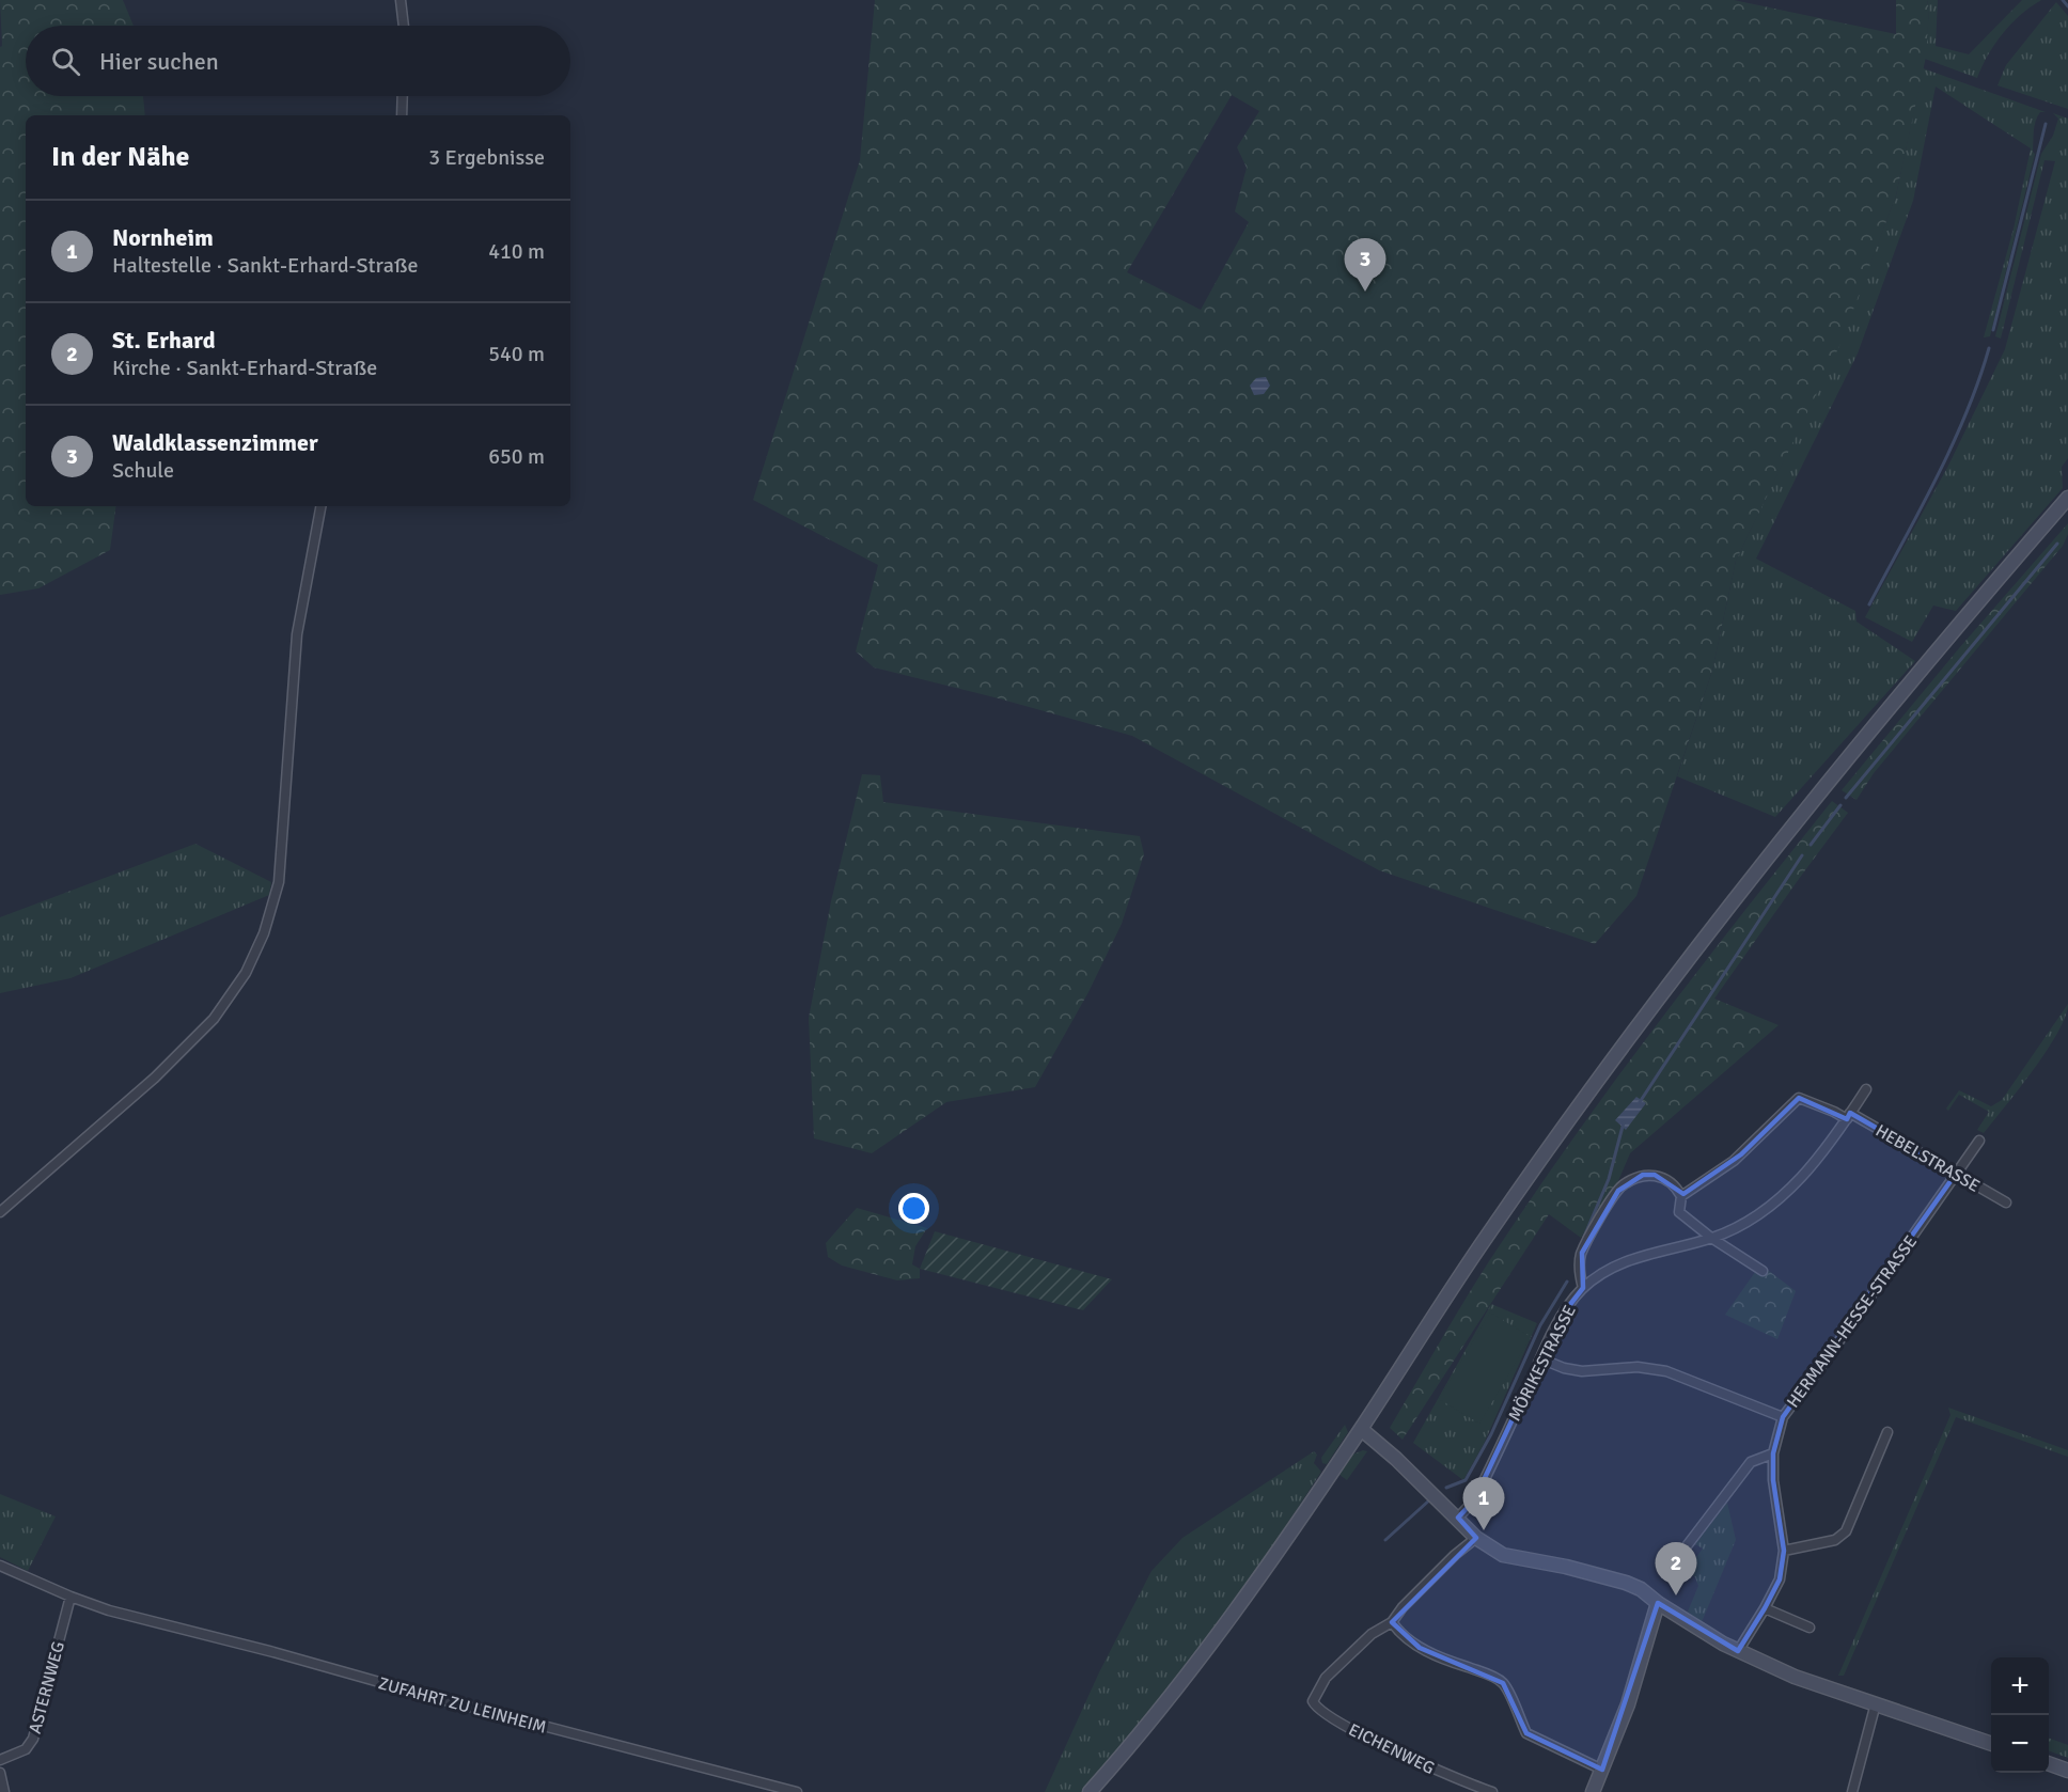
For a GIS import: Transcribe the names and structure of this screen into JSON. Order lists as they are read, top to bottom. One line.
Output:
{"streets":{"street":["HEBELSTRASSE","HERMANN-HESSE-STRASSE","MÖRIKESTRASSE","ASTERNWEG","ZUFAHRT ZU LEINHEIM","EICHENWEG"]},"crossings":[["HEBELSTRASSE","HERMANN-HESSE-STRASSE"],["HEBELSTRASSE","MÖRIKESTRASSE"],["ASTERNWEG","ZUFAHRT ZU LEINHEIM"]],"page":{"search":"Hier suchen","heading":["In der Nähe","3 Ergebnisse"],"list":[{"mark":"1","name":"Nornheim","note":"Haltestelle · Sankt-Erhard-Straße","value":"410 m"},{"mark":"2","name":"St. Erhard","note":"Kirche · Sankt-Erhard-Straße","value":"540 m"},{"mark":"3","name":"Waldklassenzimmer","note":"Schule","value":"650 m"}],"pins":["3","1","2"],"map_buttons":["+","−"]}}
